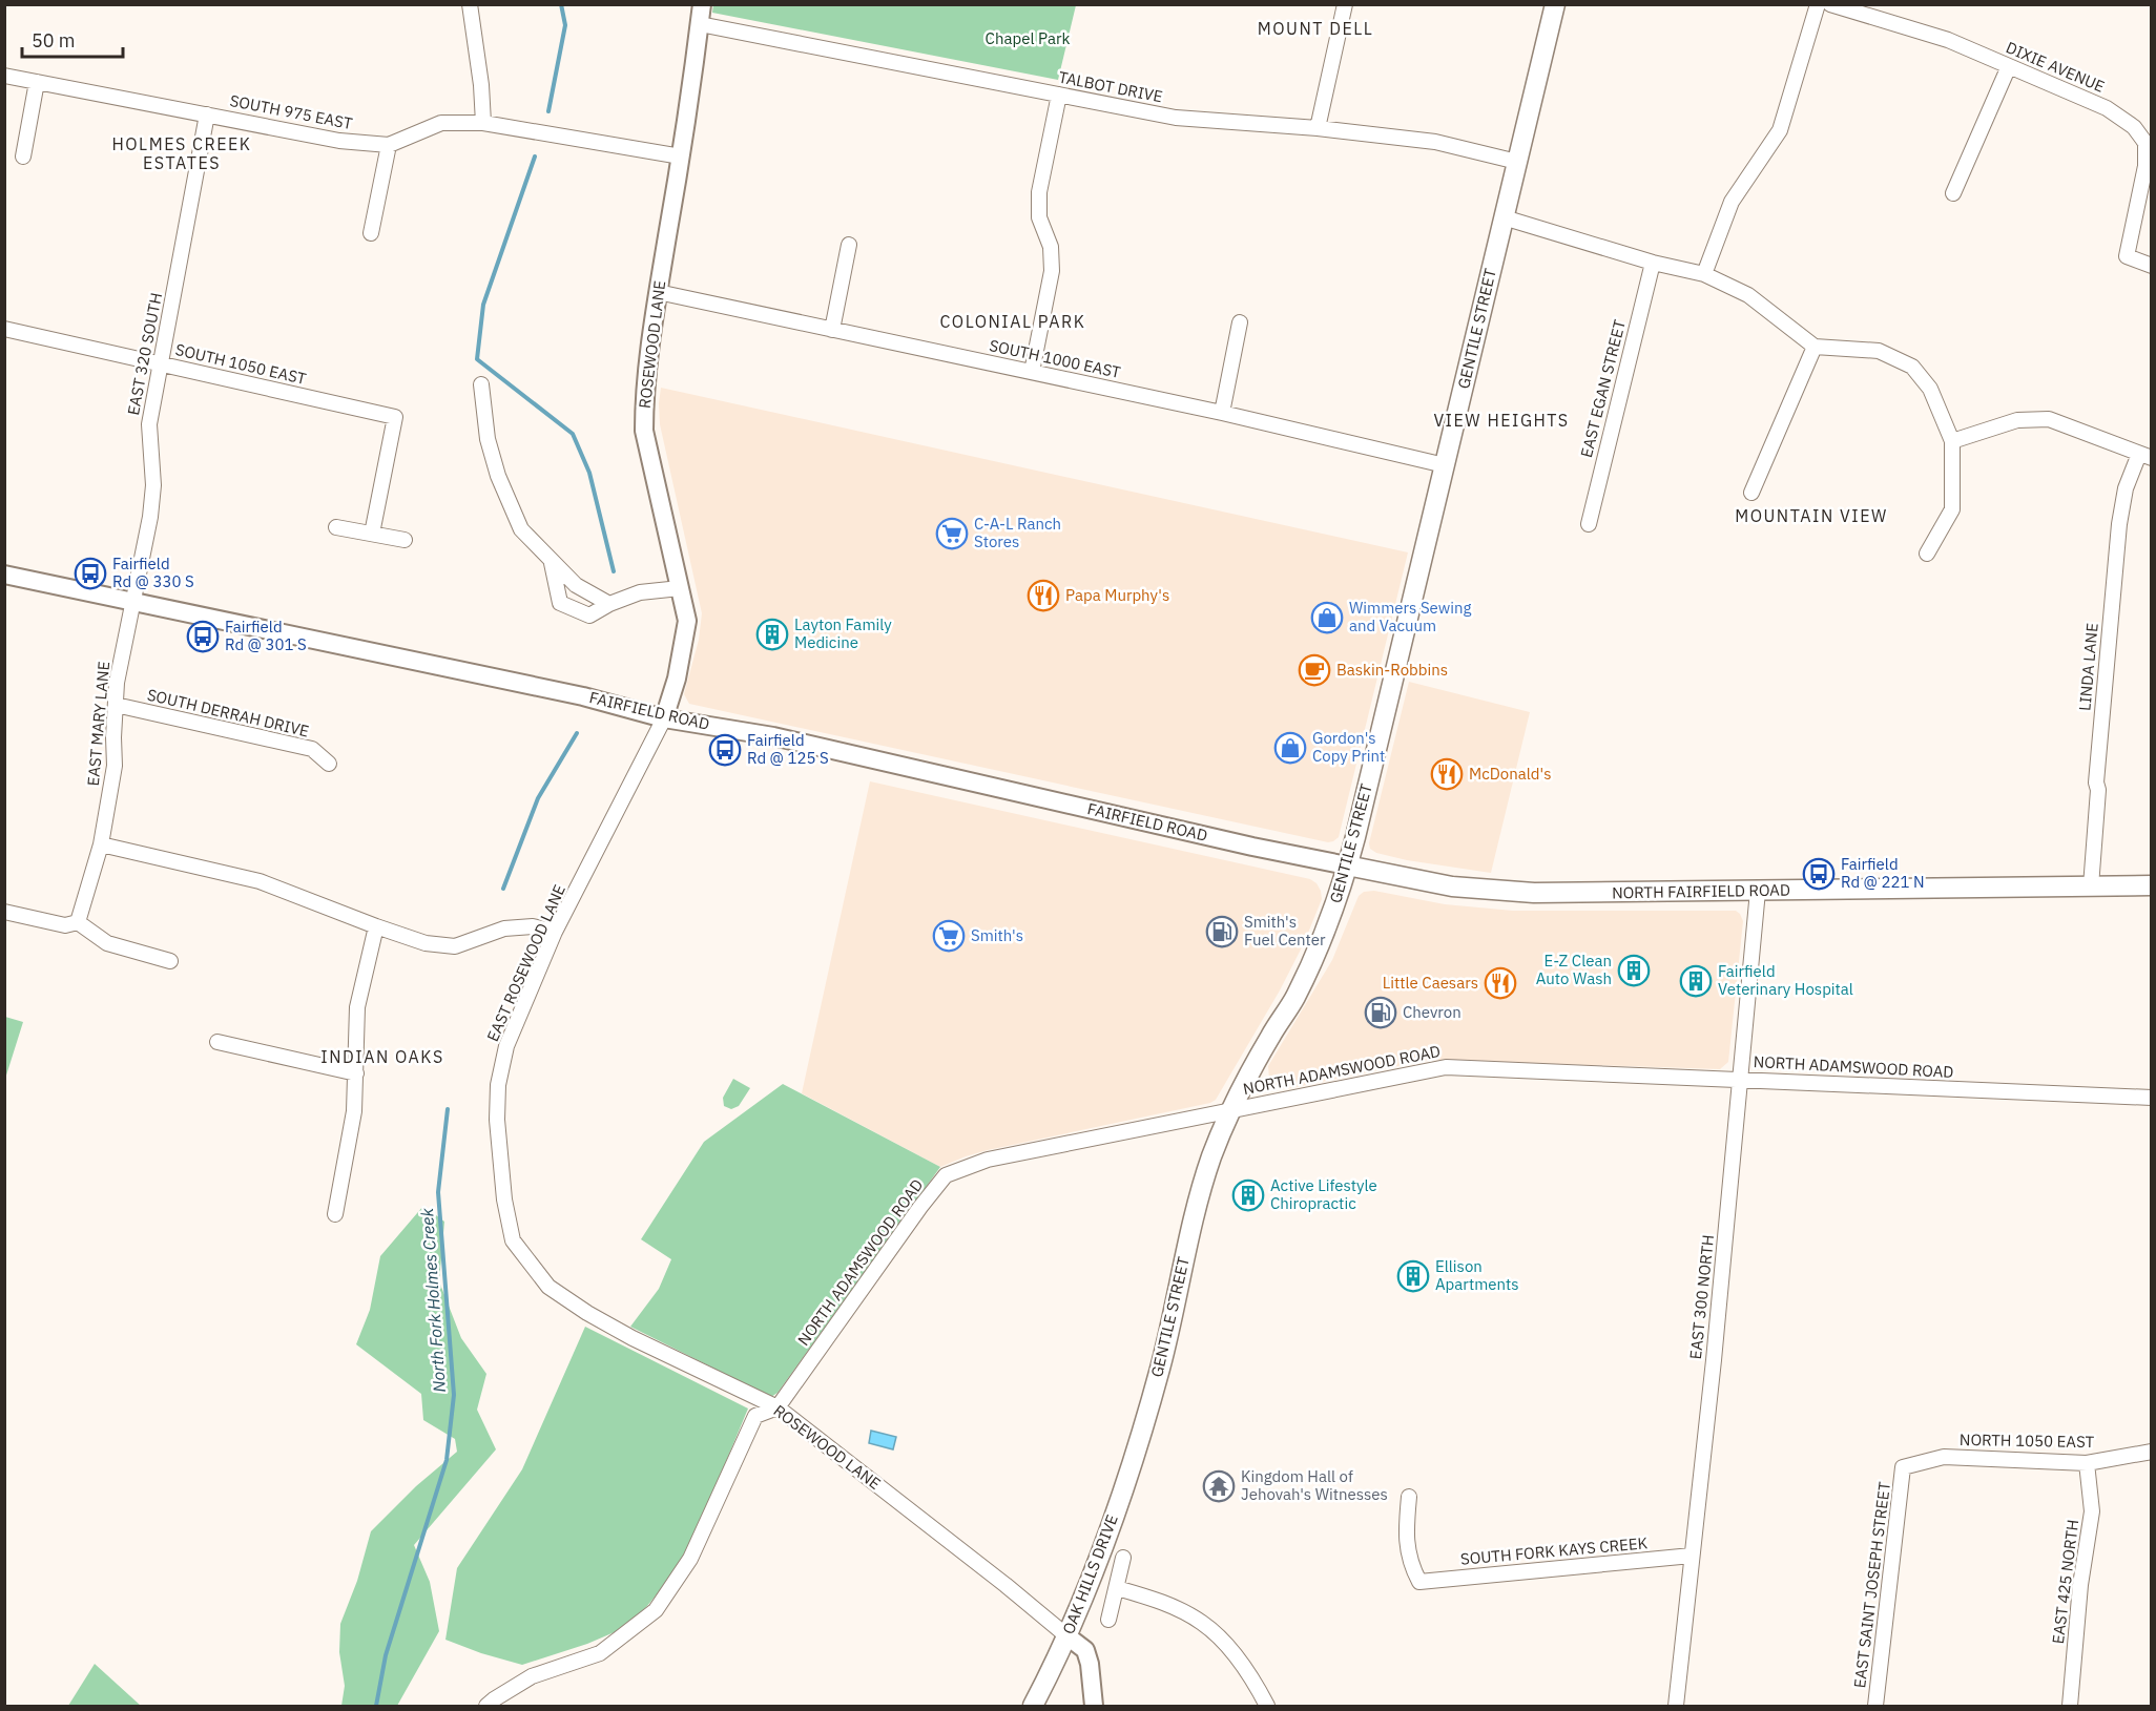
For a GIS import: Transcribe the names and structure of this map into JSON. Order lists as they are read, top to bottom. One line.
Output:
{"streets":{"main road":["GENTILE STREET","FAIRFIELD ROAD","NORTH FAIRFIELD ROAD","OAK HILLS DRIVE"],"street":["DIXIE AVENUE","TALBOT DRIVE","SOUTH 975 EAST","ROSEWOOD LANE","EAST 320 SOUTH","SOUTH 1000 EAST","SOUTH 1050 EAST","EAST EGAN STREET","LINDA LANE","SOUTH DERRAH DRIVE","EAST MARY LANE","EAST ROSEWOOD LANE","NORTH ADAMSWOOD ROAD","EAST 300 NORTH","NORTH 1050 EAST","SOUTH FORK KAYS CREEK","EAST 425 NORTH","EAST SAINT JOSEPH STREET"]},"crossings":[["TALBOT DRIVE","GENTILE STREET"],["TALBOT DRIVE","ROSEWOOD LANE"],["SOUTH 975 EAST","ROSEWOOD LANE"],["SOUTH 975 EAST","EAST 320 SOUTH"],["GENTILE STREET","SOUTH 1000 EAST"],["GENTILE STREET","FAIRFIELD ROAD"],["GENTILE STREET","NORTH ADAMSWOOD ROAD"],["GENTILE STREET","OAK HILLS DRIVE"],["ROSEWOOD LANE","SOUTH 1000 EAST"],["ROSEWOOD LANE","FAIRFIELD ROAD"],["ROSEWOOD LANE","EAST ROSEWOOD LANE"],["ROSEWOOD LANE","NORTH ADAMSWOOD ROAD"],["ROSEWOOD LANE","OAK HILLS DRIVE"],["EAST 320 SOUTH","SOUTH 1050 EAST"],["EAST 320 SOUTH","FAIRFIELD ROAD"],["EAST 320 SOUTH","EAST MARY LANE"],["LINDA LANE","NORTH FAIRFIELD ROAD"],["FAIRFIELD ROAD","EAST MARY LANE"],["FAIRFIELD ROAD","NORTH FAIRFIELD ROAD"],["FAIRFIELD ROAD","EAST ROSEWOOD LANE"],["SOUTH DERRAH DRIVE","EAST MARY LANE"],["NORTH FAIRFIELD ROAD","EAST 300 NORTH"],["NORTH ADAMSWOOD ROAD","EAST 300 NORTH"],["EAST 300 NORTH","SOUTH FORK KAYS CREEK"],["NORTH 1050 EAST","EAST 425 NORTH"],["NORTH 1050 EAST","EAST SAINT JOSEPH STREET"]],"districts":["MOUNT DELL","HOLMES CREEK ESTATES","COLONIAL PARK","VIEW HEIGHTS","MOUNTAIN VIEW","INDIAN OAKS"],"water":["North Fork Holmes Creek"],"parks":["Chapel Park"],"places":{"supermarket":["C-A-L Ranch Stores","Smith's"],"bus stop":["Fairfield Rd @ 330 S","Fairfield Rd @ 301 S","Fairfield Rd @ 125 S","Fairfield Rd @ 221 N"],"restaurant":["Papa Murphy's","McDonald's","Little Caesars"],"shop":["Wimmers Sewing and Vacuum","Gordon's Copy Print"],"building":["Layton Family Medicine","E-Z Clean Auto Wash","Fairfield Veterinary Hospital","Active Lifestyle Chiropractic","Ellison Apartments"],"cafe":["Baskin-Robbins"],"fuel station":["Smith's Fuel Center","Chevron"],"temple":["Kingdom Hall of Jehovah's Witnesses"]},"scale_bar":"50 m"}
